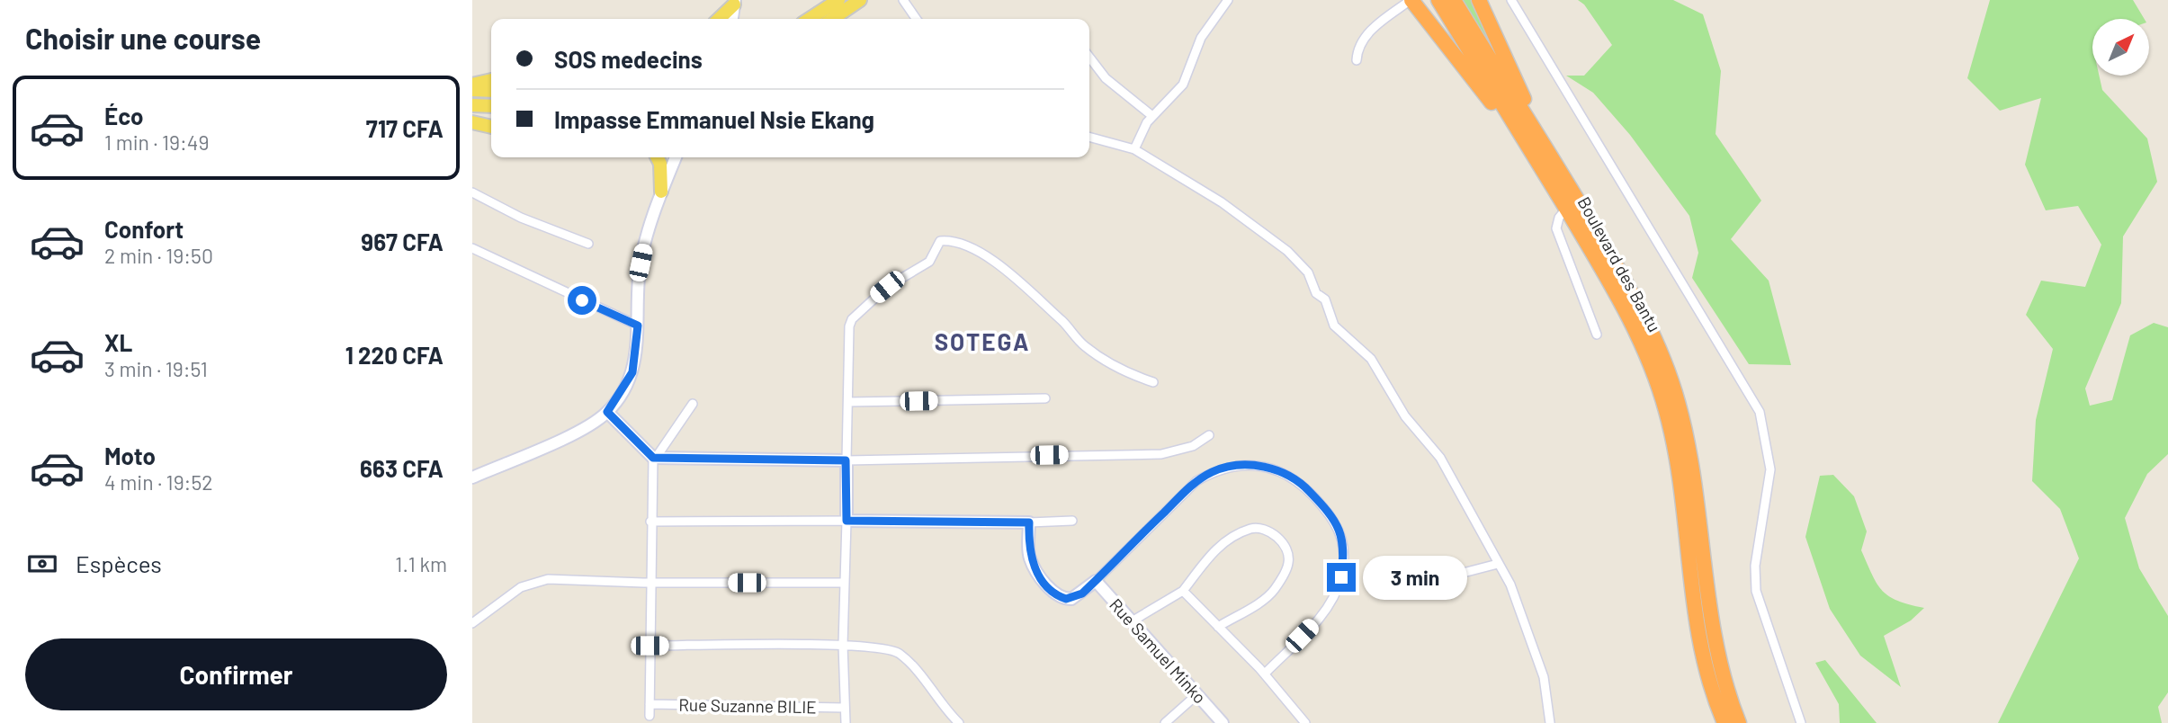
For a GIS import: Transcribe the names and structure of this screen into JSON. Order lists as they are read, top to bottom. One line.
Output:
{"streets":{"highway":["Boulevard des Bantu"],"street":["Rue Samuel Minko","Rue Suzanne BILIE"]},"districts":["SOTEGA"],"north":"top right","page":{"heading":"Choisir une course","banner":["SOS medecins","Impasse Emmanuel Nsie Ekang"],"list":[{"name":"Éco","note":"1 min · 19:49","value":"717 CFA"},{"name":"Confort","note":"2 min · 19:50","value":"967 CFA"},{"name":"XL","note":"3 min · 19:51","value":"1 220 CFA"},{"name":"Moto","note":"4 min · 19:52","value":"663 CFA"}],"pay":["Espèces","1.1 km"],"bubble":"3 min","buttons":"Confirmer"}}
